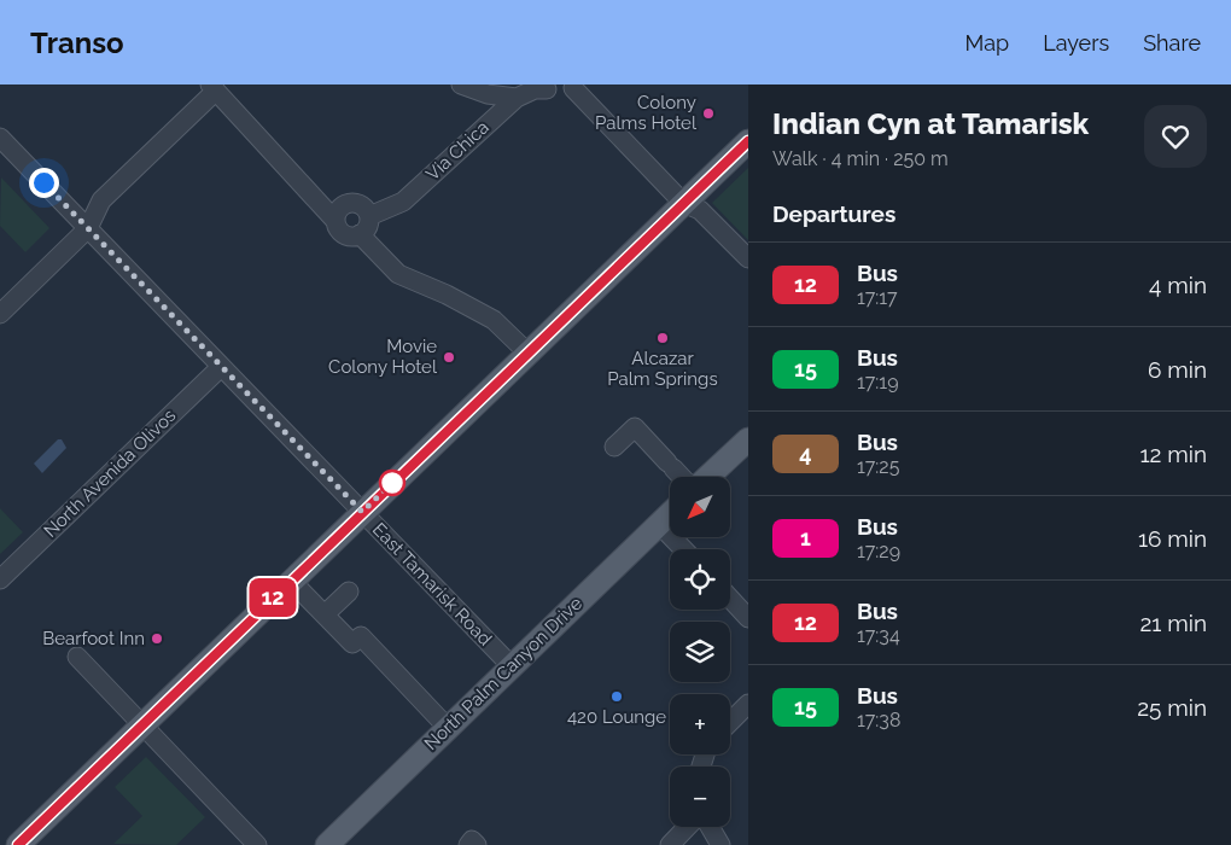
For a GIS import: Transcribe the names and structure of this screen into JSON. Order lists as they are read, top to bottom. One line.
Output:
{"streets":{"main road":["North Palm Canyon Drive"],"street":["Via Chica","North Avenida Olivos","East Tamarisk Road"]},"crossings":[["North Avenida Olivos","East Tamarisk Road"],["East Tamarisk Road","North Palm Canyon Drive"]],"places":["Colony Palms Hotel","Alcazar Palm Springs","Movie Colony Hotel","Bearfoot Inn","420 Lounge"],"lines":["bus line 12"],"north":"bottom left","page":{"header":"Transo","nav":["Map","Layers","Share"],"on_map":"12","heading":[["Indian Cyn at Tamarisk","Walk · 4 min · 250 m"],"Departures"],"list":[{"mark":"12","name":"Bus","note":"17:17","value":"4 min"},{"mark":"15","name":"Bus","note":"17:19","value":"6 min"},{"mark":"4","name":"Bus","note":"17:25","value":"12 min"},{"mark":"1","name":"Bus","note":"17:29","value":"16 min"},{"mark":"12","name":"Bus","note":"17:34","value":"21 min"},{"mark":"15","name":"Bus","note":"17:38","value":"25 min"}],"map_buttons":["+","−"]}}
